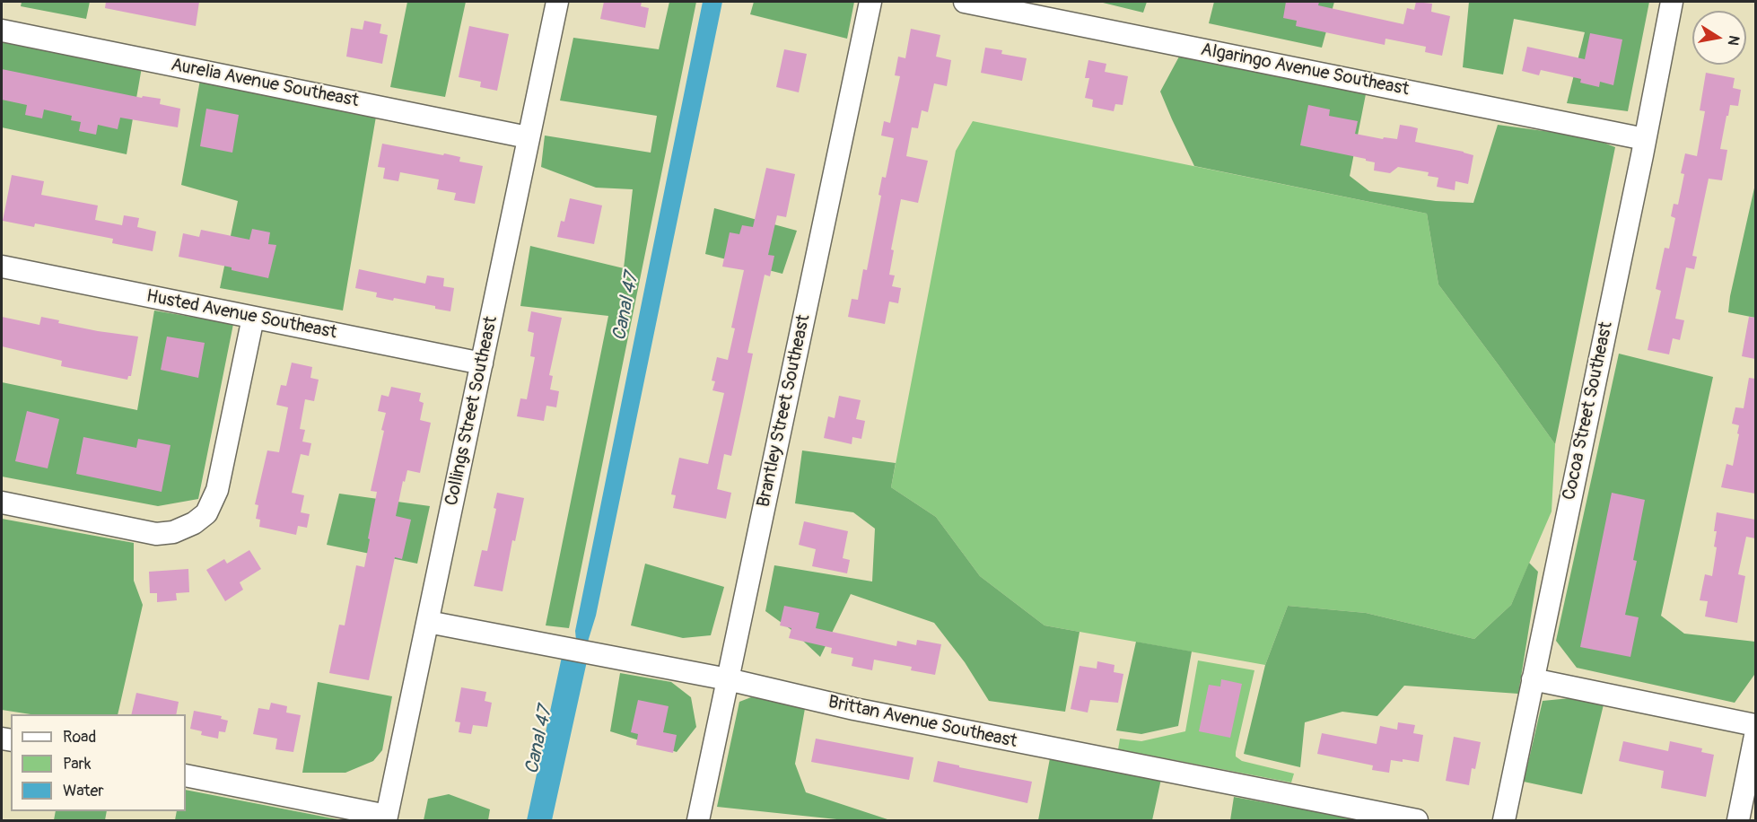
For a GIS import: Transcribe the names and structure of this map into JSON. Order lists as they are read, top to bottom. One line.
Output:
{"streets":{"street":["Algaringo Avenue Southeast","Aurelia Avenue Southeast","Husted Avenue Southeast","Collings Street Southeast","Brantley Street Southeast","Cocoa Street Southeast","Brittan Avenue Southeast"]},"crossings":[["Algaringo Avenue Southeast","Cocoa Street Southeast"],["Aurelia Avenue Southeast","Collings Street Southeast"],["Husted Avenue Southeast","Collings Street Southeast"],["Collings Street Southeast","Brittan Avenue Southeast"],["Brantley Street Southeast","Brittan Avenue Southeast"]],"water":["Canal 47"],"legend":["Road","Park","Water"],"north":"right"}
